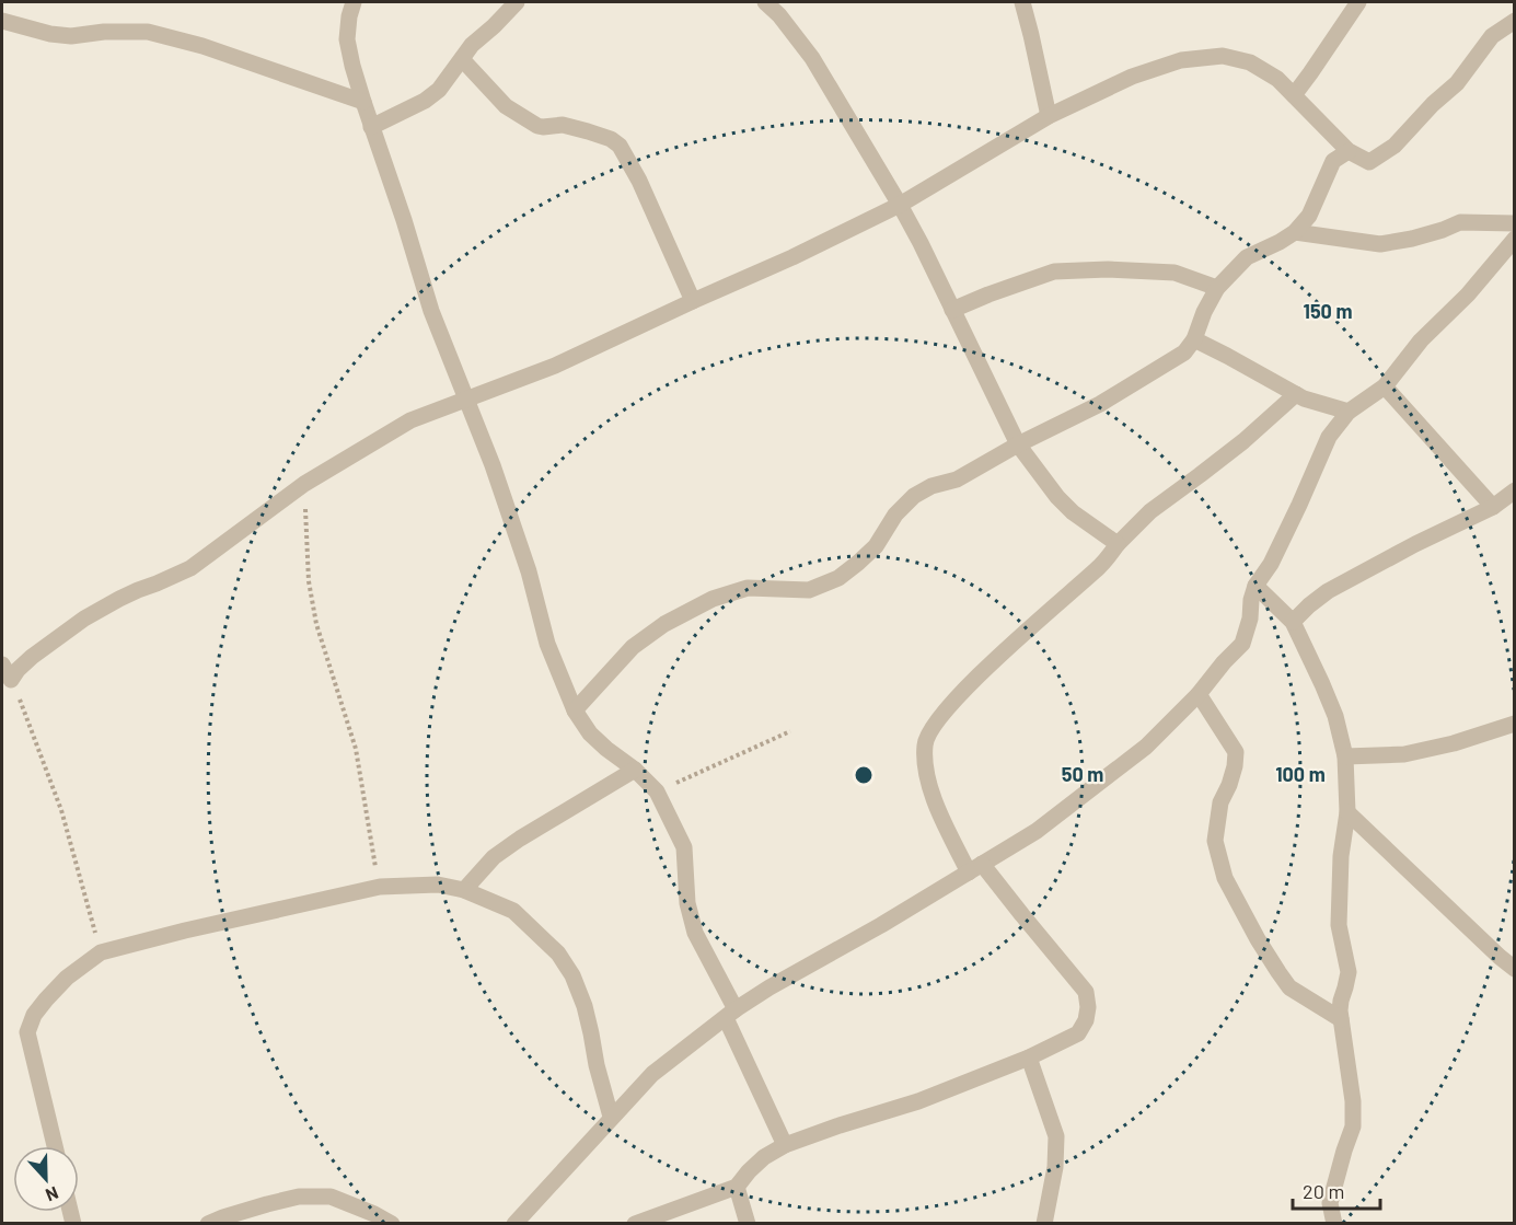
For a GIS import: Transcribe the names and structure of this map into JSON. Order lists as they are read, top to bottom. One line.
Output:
{"scale_bar":"20 m","north":"bottom","rings":["150 m","50 m","100 m"]}
